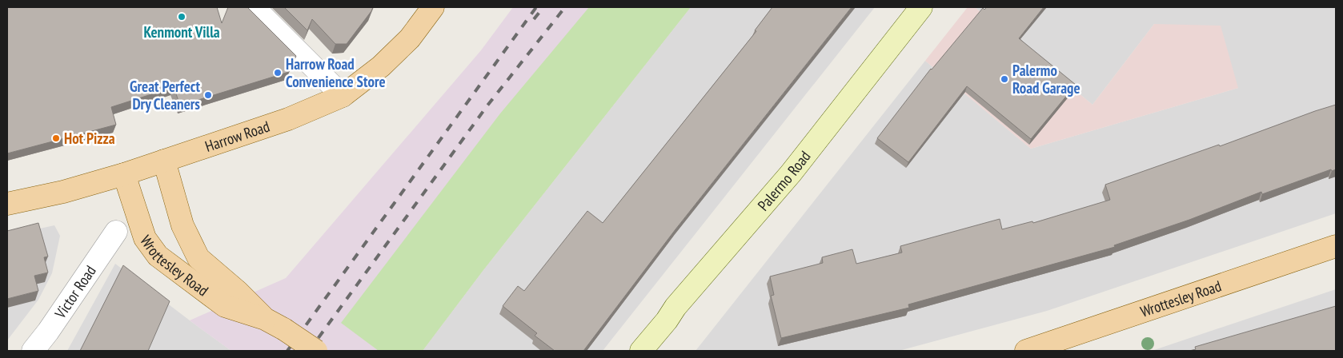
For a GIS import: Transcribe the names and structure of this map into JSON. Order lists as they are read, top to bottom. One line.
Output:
{"streets":{"main road":["Harrow Road","Wrottesley Road"],"street":["Palermo Road","Victor Road"]},"crossings":[["Harrow Road","Wrottesley Road"]],"places":["Kenmont Villa","Harrow Road Convenience Store","Palermo Road Garage","Great Perfect Dry Cleaners","Hot Pizza"]}
